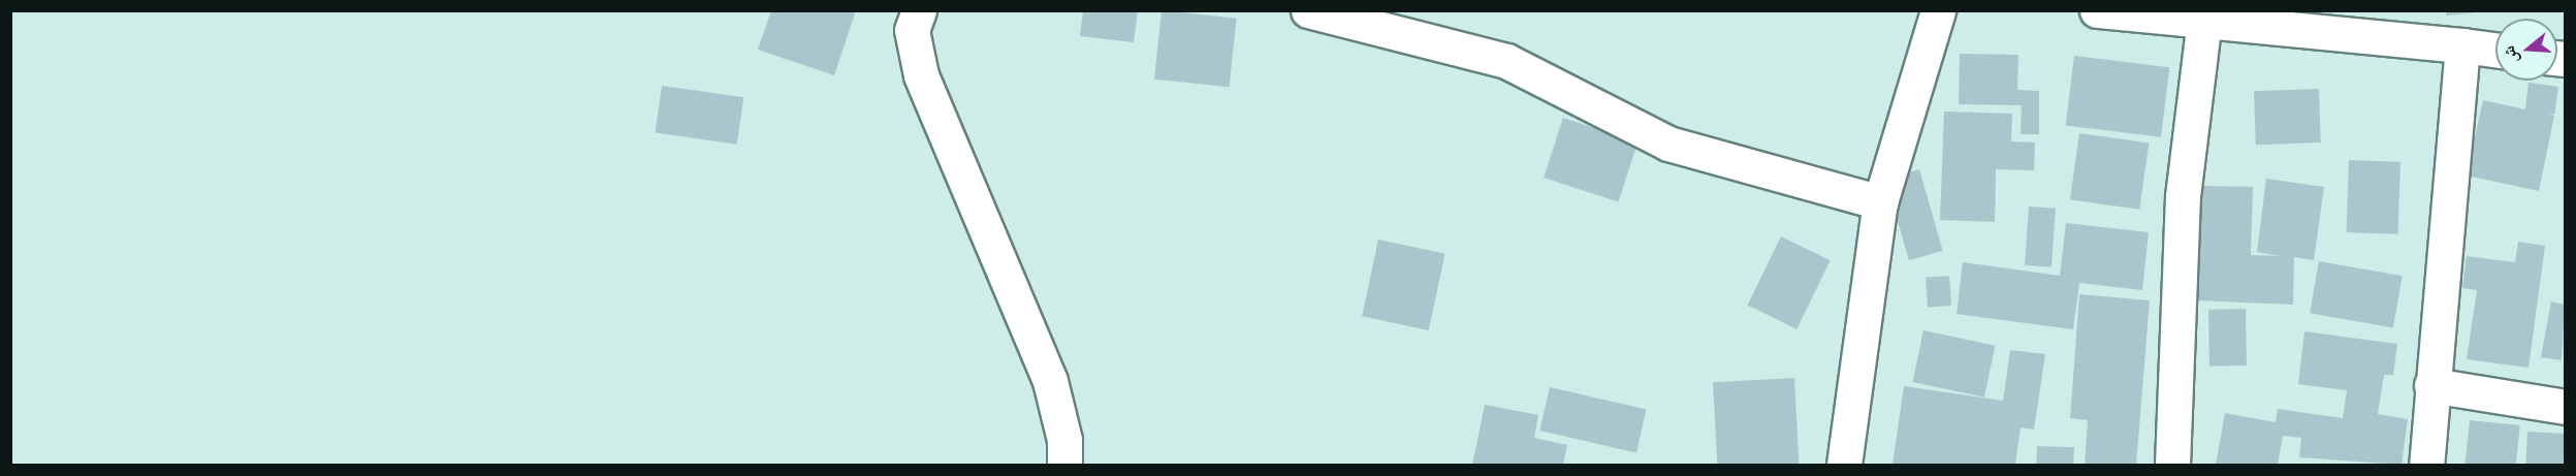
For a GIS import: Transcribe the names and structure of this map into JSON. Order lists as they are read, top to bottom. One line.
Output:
{"north":"left"}
